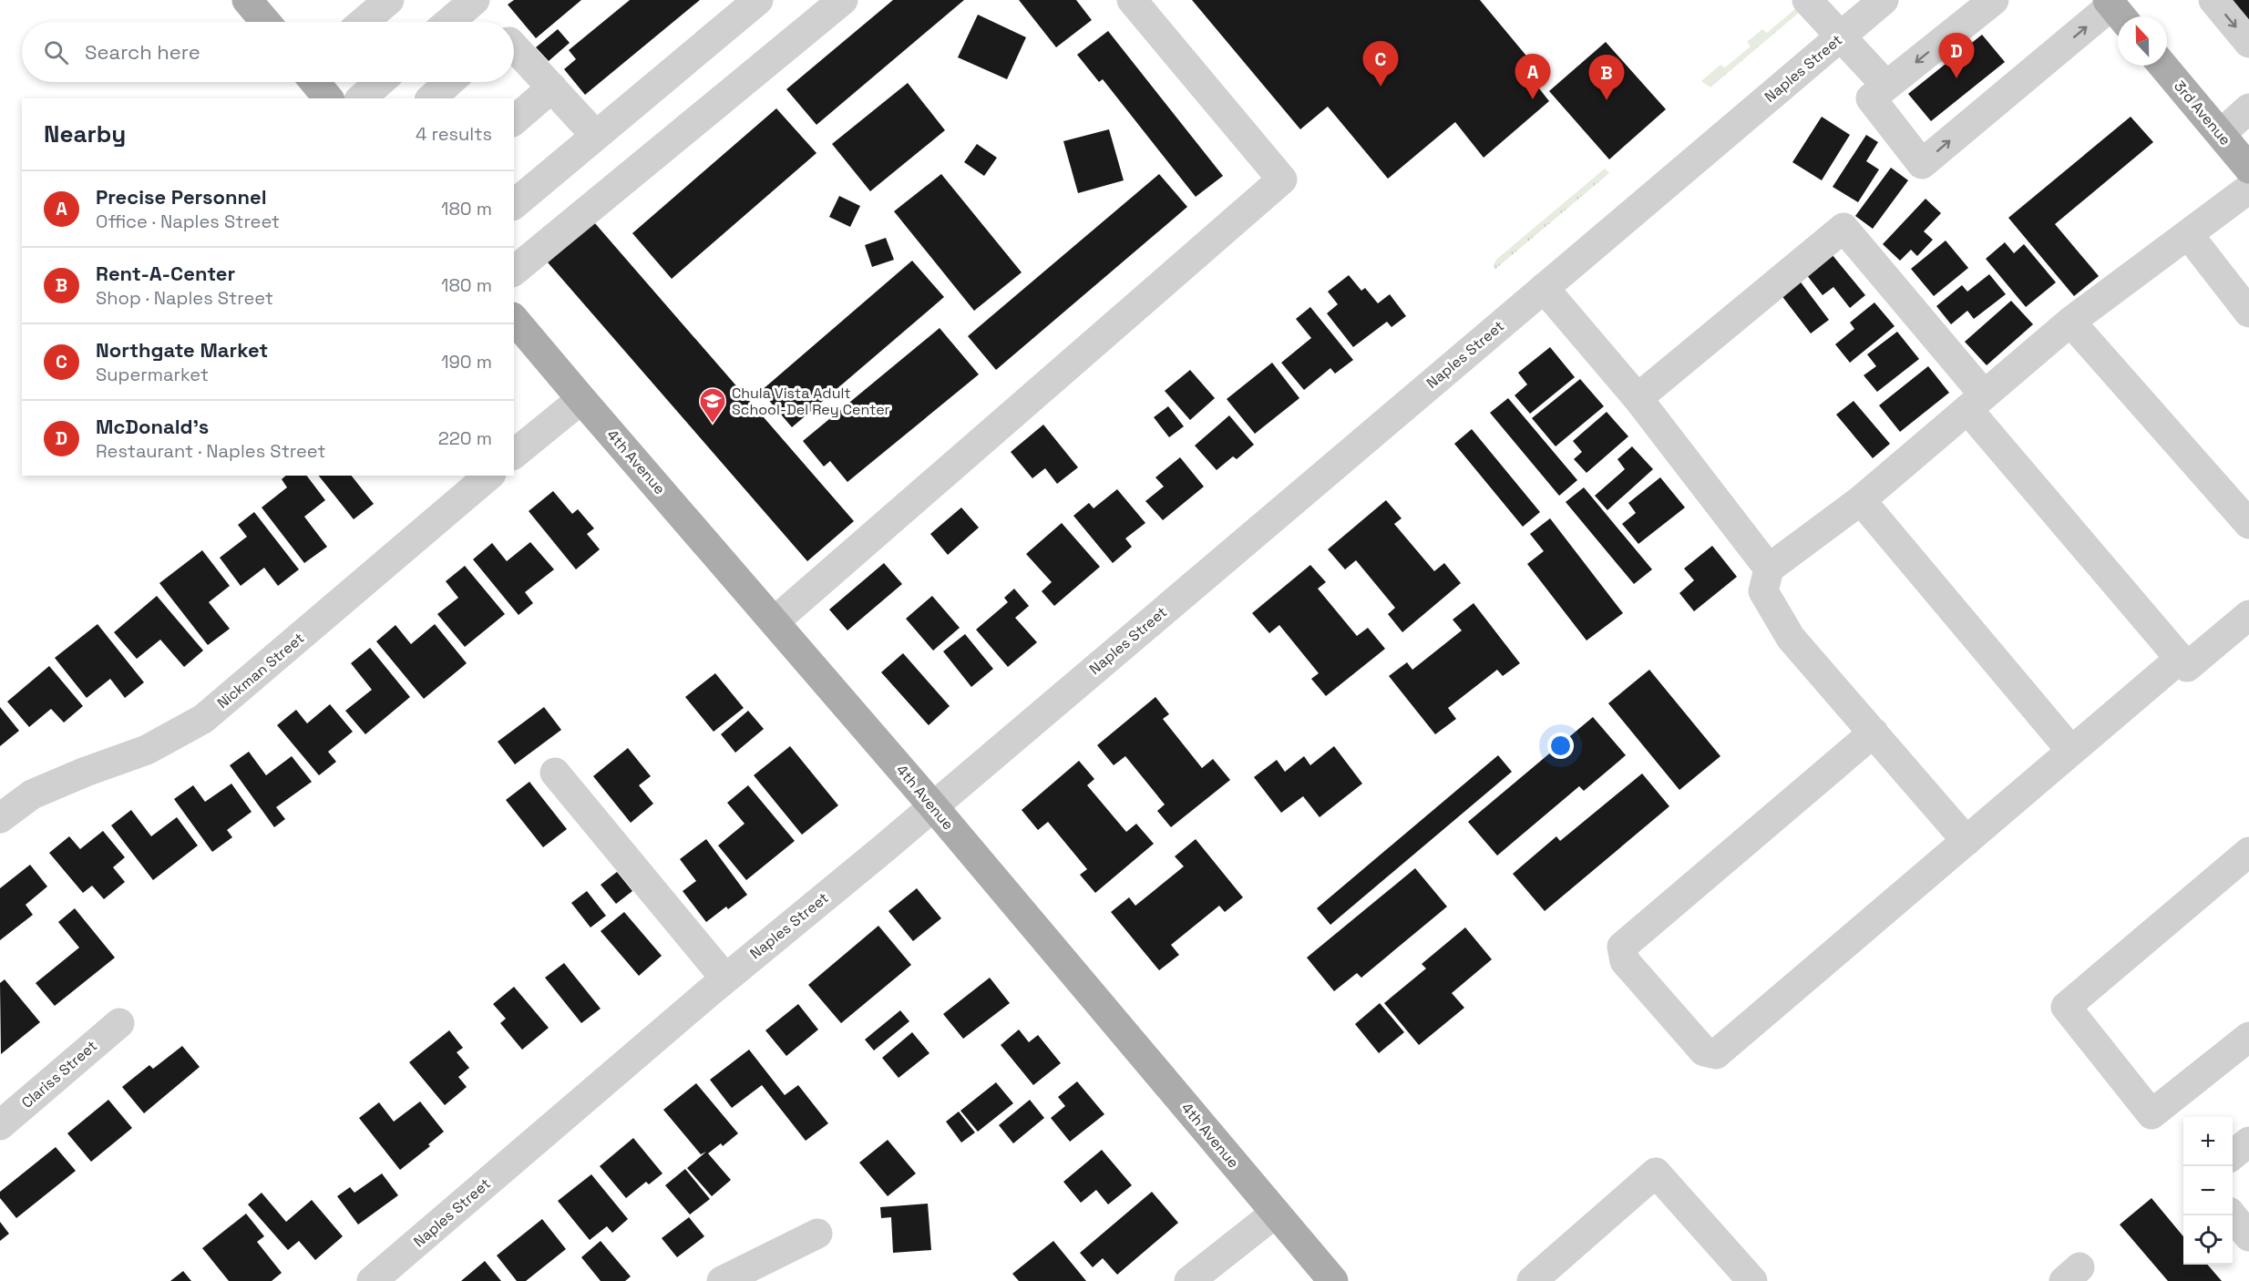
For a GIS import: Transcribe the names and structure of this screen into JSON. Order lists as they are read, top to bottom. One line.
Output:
{"streets":{"main road":["3rd Avenue","4th Avenue"],"street":["Naples Street","Nickman Street","Clariss Street"]},"crossings":[["Naples Street","4th Avenue"]],"places":{"school or university":["Chula Vista Adult School-Del Rey Center"]},"north":"top","page":{"search":"Search here","pins":["D","C","A","B"],"heading":["Nearby","4 results"],"list":[{"mark":"A","name":"Precise Personnel","note":"Office · Naples Street","value":"180 m"},{"mark":"B","name":"Rent-A-Center","note":"Shop · Naples Street","value":"180 m"},{"mark":"C","name":"Northgate Market","note":"Supermarket","value":"190 m"},{"mark":"D","name":"McDonald's","note":"Restaurant · Naples Street","value":"220 m"}],"map_buttons":["+","−"]}}
